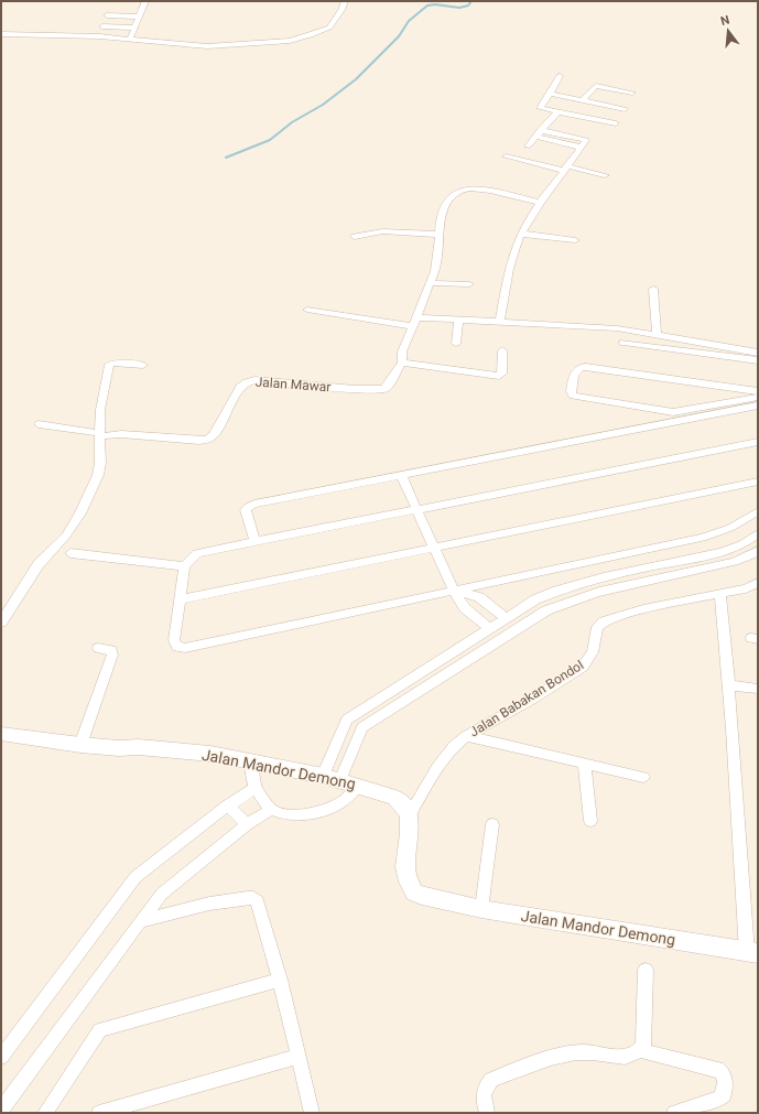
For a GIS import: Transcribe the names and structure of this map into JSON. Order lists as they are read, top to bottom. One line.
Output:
{"streets":{"main road":["Jalan Mandor Demong"],"street":["Jalan Mawar","Jalan Babakan Bondol"]},"crossings":[["Jalan Babakan Bondol","Jalan Mandor Demong"]],"north":"top"}
